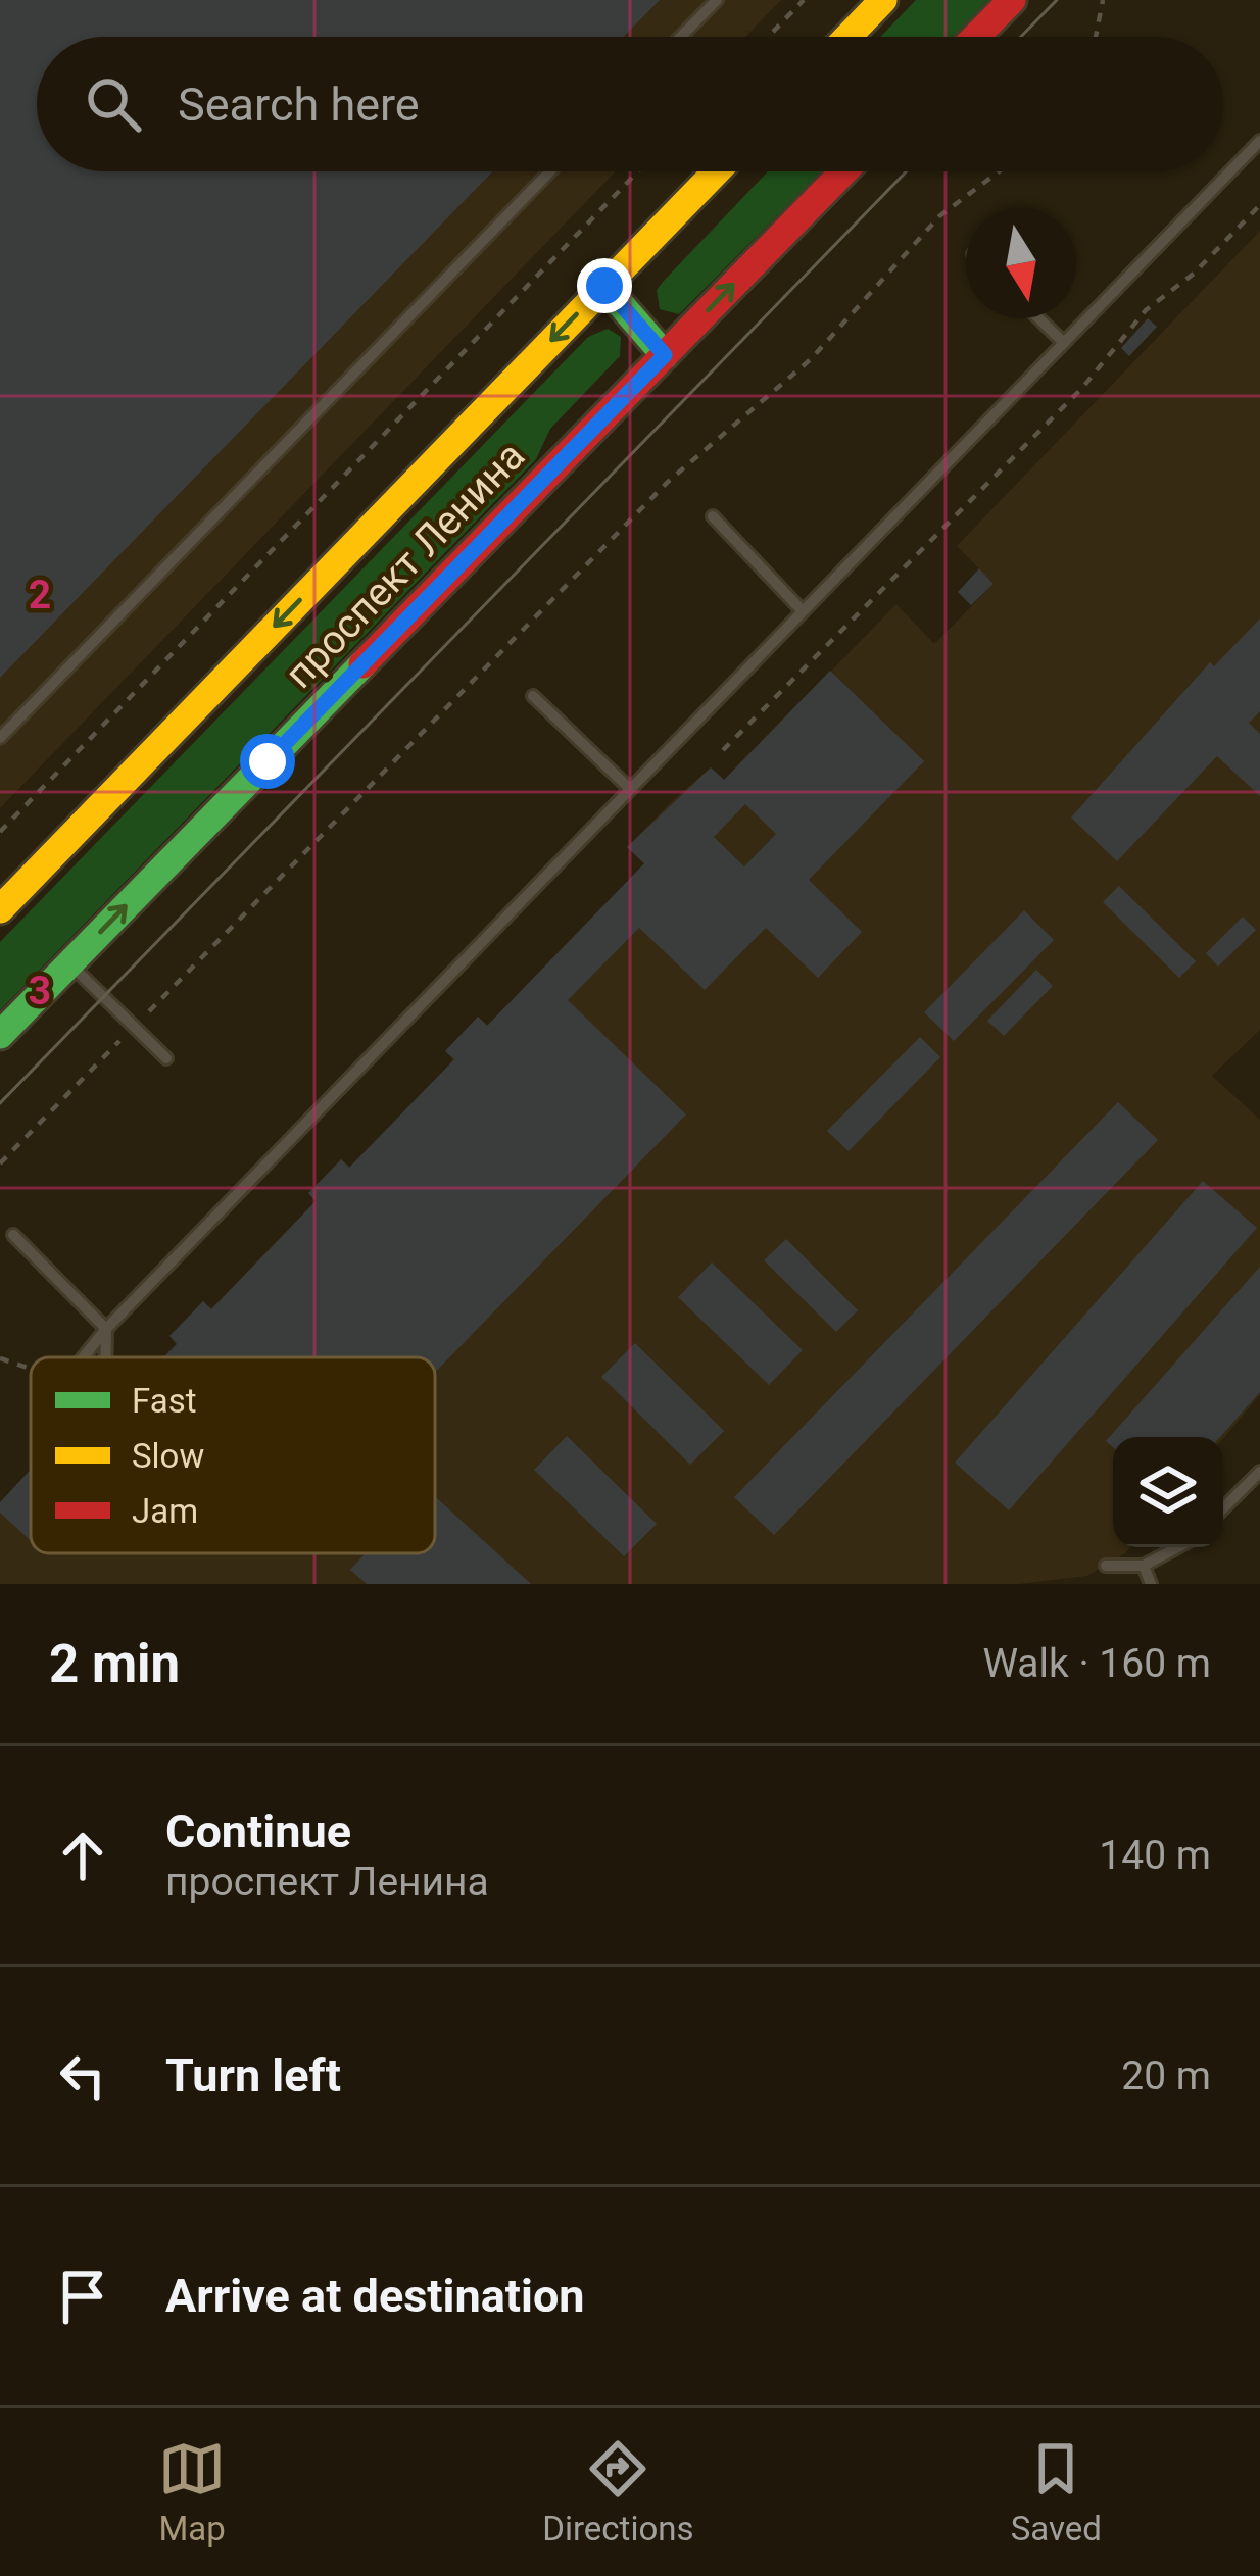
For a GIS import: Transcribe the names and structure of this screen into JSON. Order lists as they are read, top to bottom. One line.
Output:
{"streets":{"main road":["проспект Ленина"]},"legend":["Fast","Slow","Jam"],"north":"bottom","page":{"search":"Search here","heading":["2 min","Walk · 160 m"],"list":[["Continue","проспект Ленина","140 m"],["Turn left","20 m"],"Arrive at destination"],"nav":["Map","Directions","Saved"]},"grid":{"rows":["2","3"]}}
